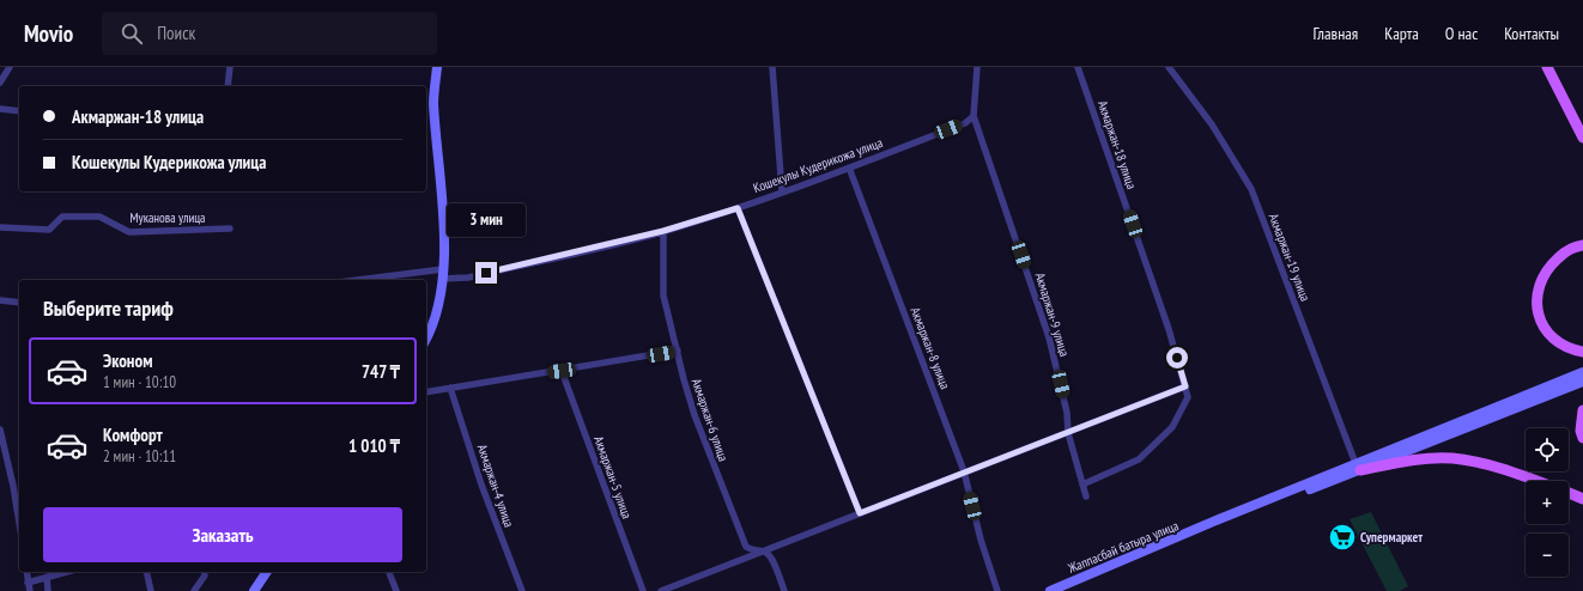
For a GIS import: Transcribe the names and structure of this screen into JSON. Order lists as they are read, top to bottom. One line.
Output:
{"streets":{"main road":["Жаппасбай батыра улица"],"street":["Акмаржан-18 улица","Кошекулы Кудерикожа улица","Муканова улица","Акмаржан-19 улица","Акмаржан-9 улица","Акмаржан-8 улица","Акмаржан-6 улица","Акмаржан-5 улица","Акмаржан-4 улица"]},"crossings":[["Акмаржан-18 улица","Акмаржан-9 улица"],["Кошекулы Кудерикожа улица","Акмаржан-9 улица"],["Кошекулы Кудерикожа улица","Акмаржан-8 улица"],["Кошекулы Кудерикожа улица","Акмаржан-6 улица"],["Акмаржан-19 улица","Жаппасбай батыра улица"]],"places":{"supermarket":["Супермаркет"]},"page":{"header":"Movio","search":"Поиск","nav":["Главная","Карта","О нас","Контакты"],"banner":["Акмаржан-18 улица","Кошекулы Кудерикожа улица"],"bubble":"3 мин","heading":"Выберите тариф","list":[{"name":"Эконом","note":"1 мин · 10:10","value":"747 ₸"},{"name":"Комфорт","note":"2 мин · 10:11","value":"1 010 ₸"}],"map_buttons":["+","−"],"buttons":"Заказать"}}
